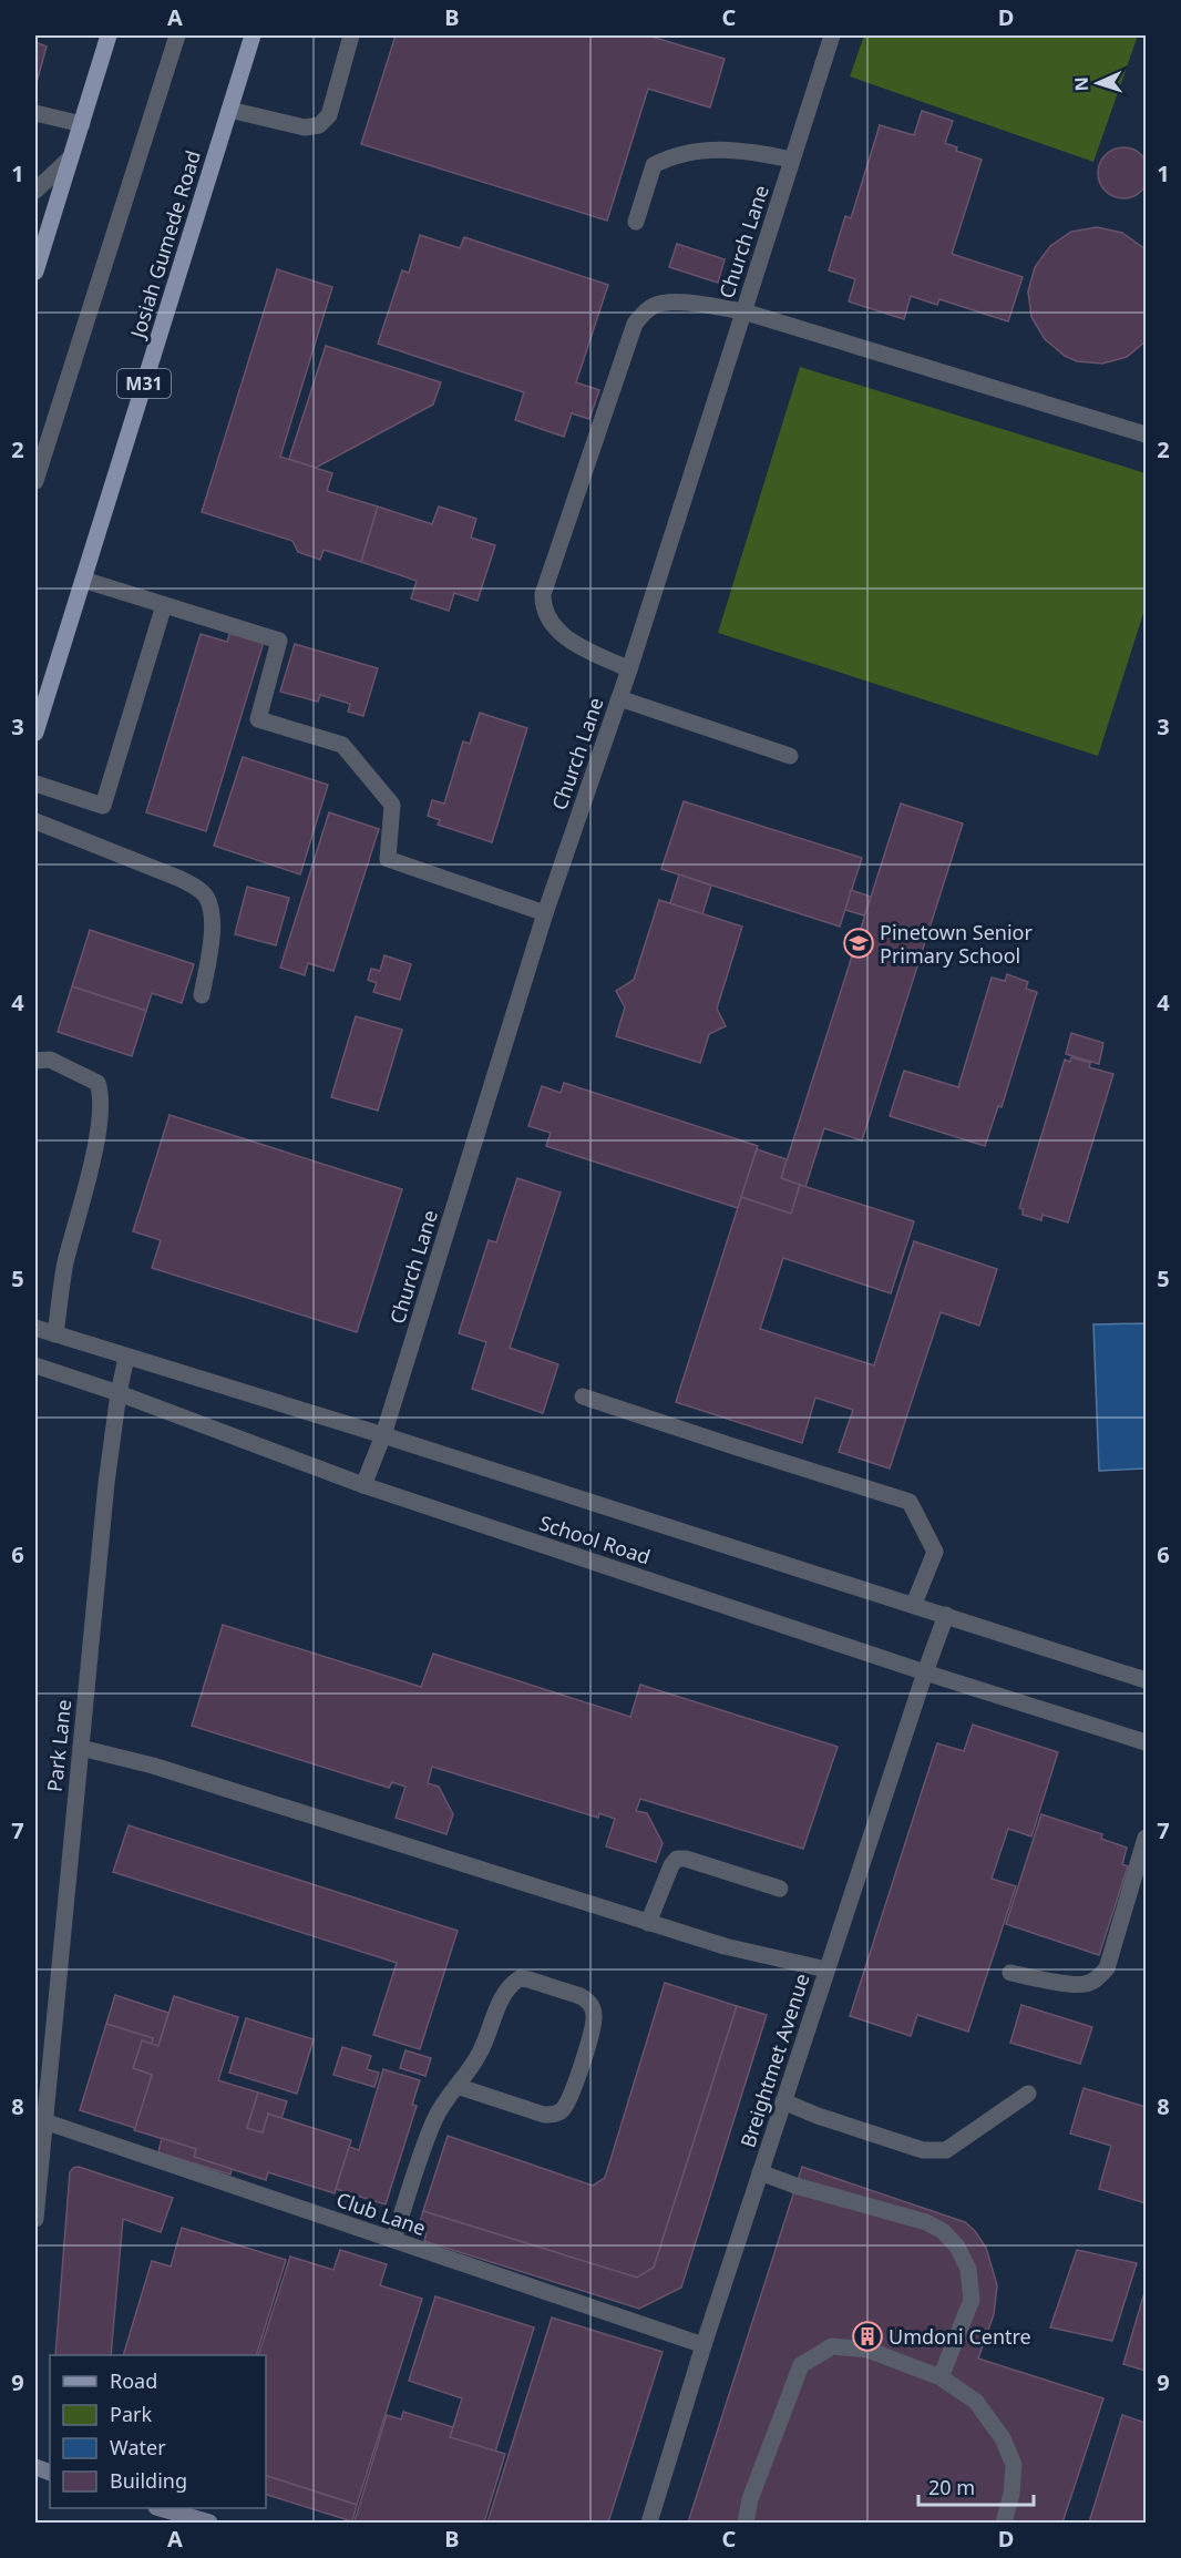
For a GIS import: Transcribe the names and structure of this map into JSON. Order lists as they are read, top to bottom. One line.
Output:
{"streets":{"main road":["Josiah Gumede Road","M31"],"street":["Church Lane","School Road","Park Lane","Breightmet Avenue","Club Lane"]},"crossings":[["Church Lane","School Road"],["School Road","Park Lane"],["School Road","Breightmet Avenue"],["Park Lane","Club Lane"],["Breightmet Avenue","Club Lane"]],"places":{"school or university":["Pinetown Senior Primary School"],"building":["Umdoni Centre"]},"legend":["Road","Park","Water","Building"],"scale_bar":"20 m","north":"left","grid":{"columns":["A","B","C","D"],"rows":["1","2","3","4","5","6","7","8","9"]}}
